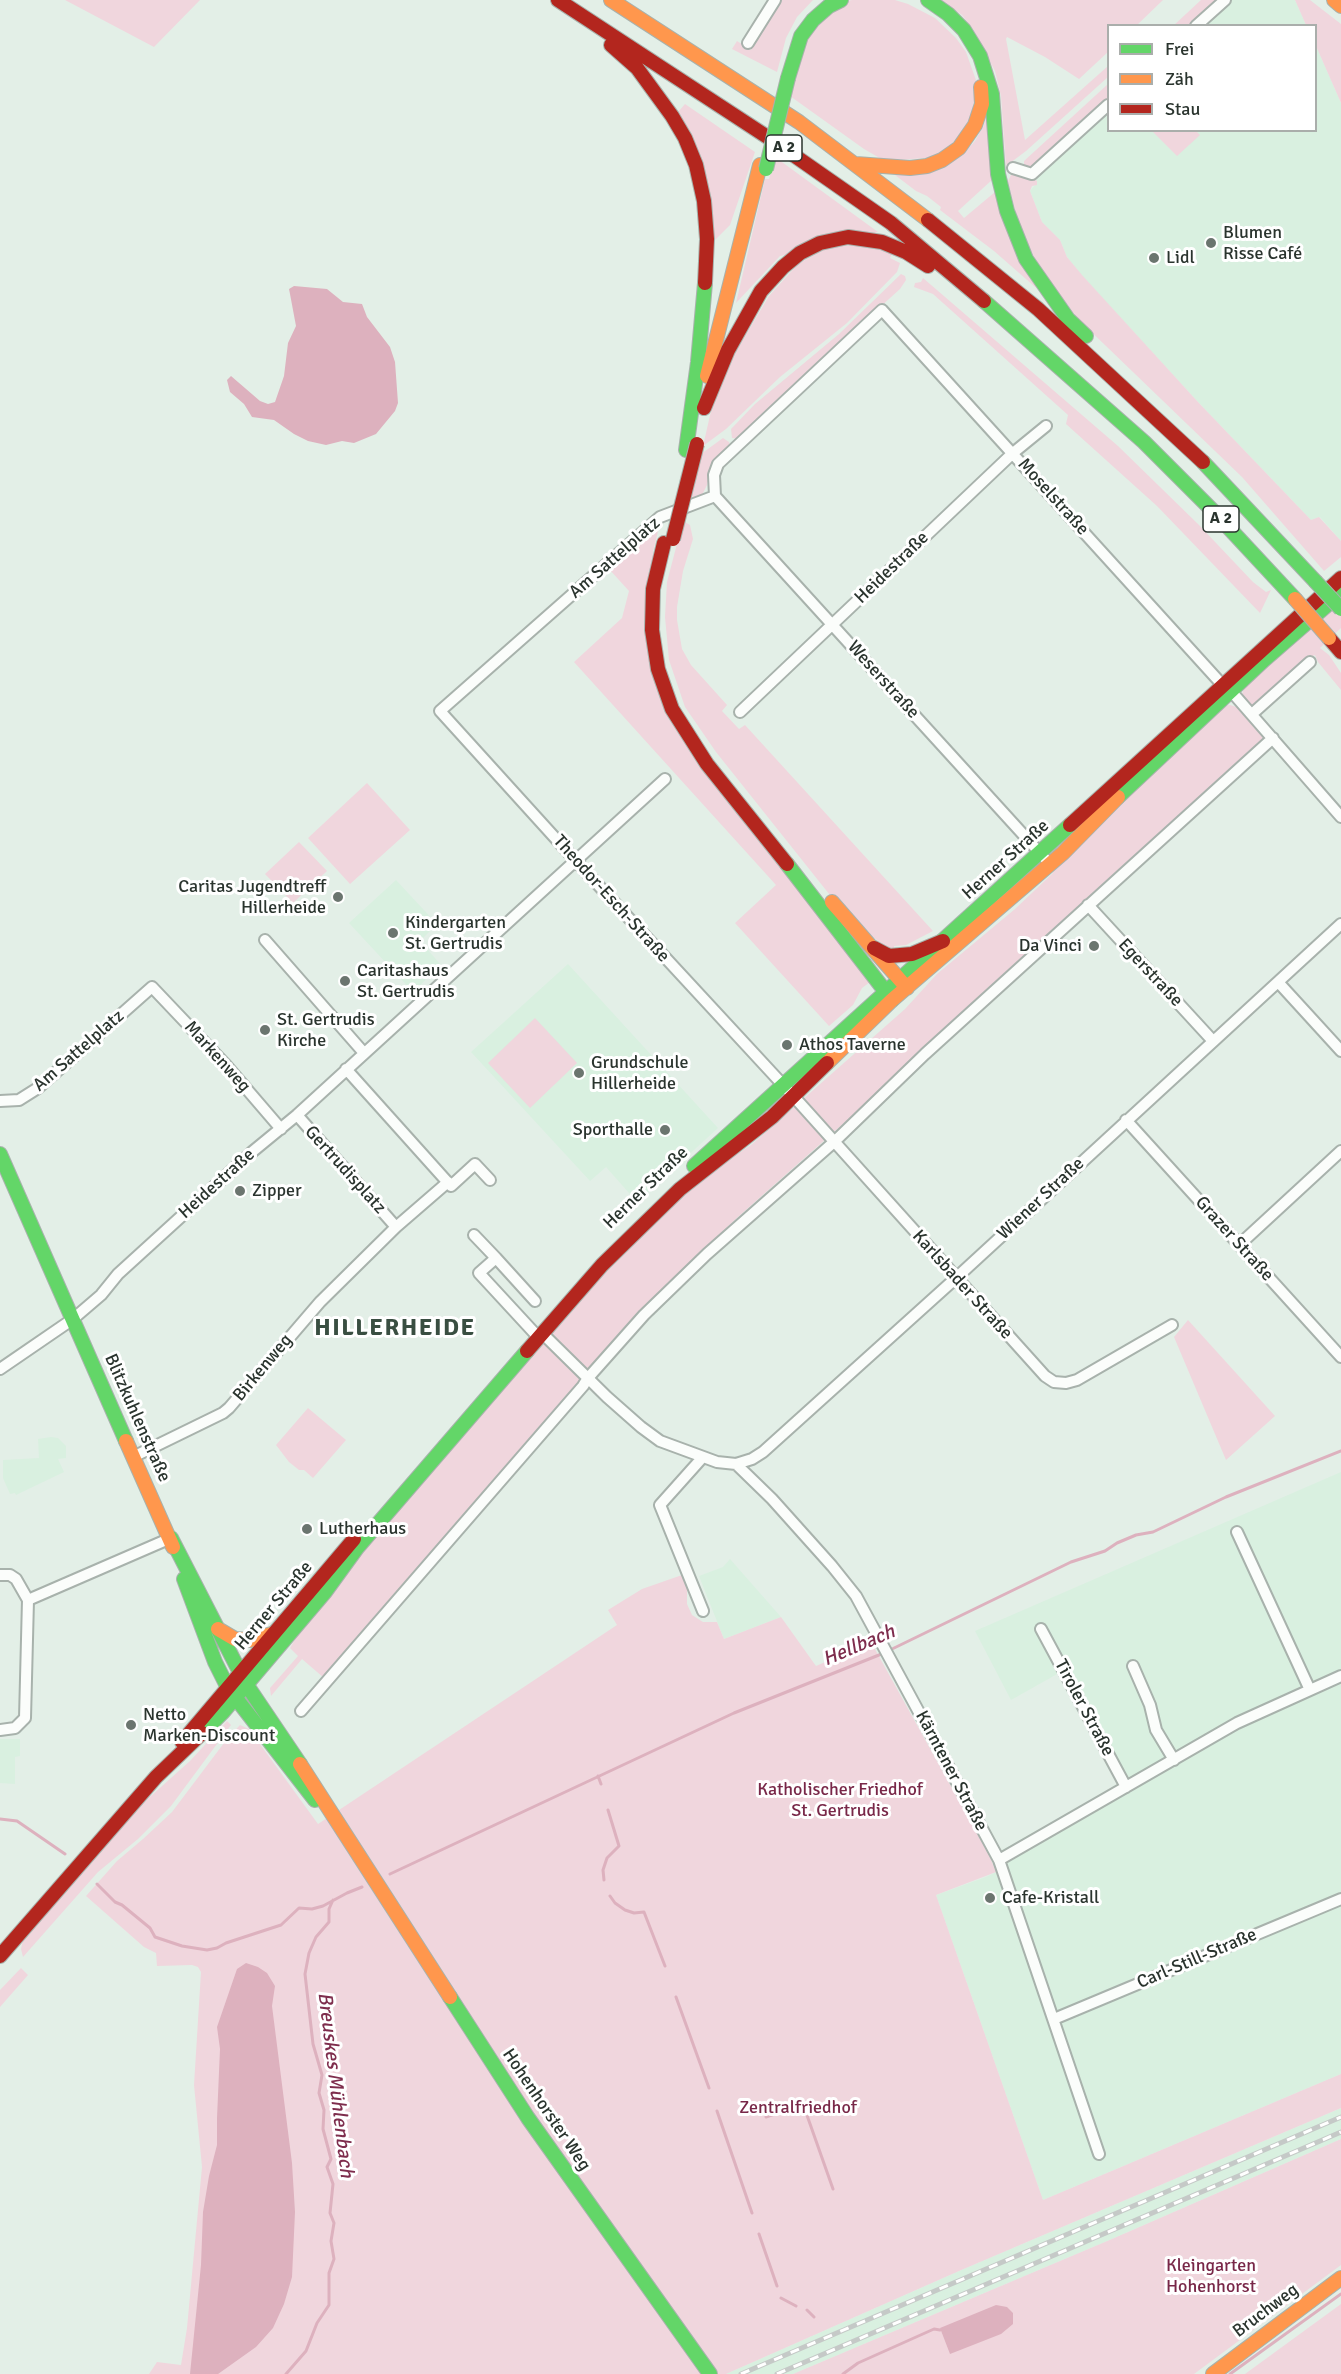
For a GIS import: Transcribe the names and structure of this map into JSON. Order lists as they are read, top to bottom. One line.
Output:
{"streets":{"main road":["A 2","Herner Straße","Blitzkuhlenstraße","Hohenhorster Weg","Bruchweg"],"street":["Moselstraße","Am Sattelplatz","Heidestraße","Weserstraße","Theodor-Esch-Straße","Egerstraße","Markenweg","Gertrudisplatz","Wiener Straße","Grazer Straße","Karlsbader Straße","Birkenweg","Tiroler Straße","Kärntener Straße","Carl-Still-Straße"]},"crossings":[["Moselstraße","Am Sattelplatz"],["Moselstraße","Heidestraße"],["Moselstraße","Weserstraße"],["Moselstraße","Herner Straße"],["Am Sattelplatz","Weserstraße"],["Am Sattelplatz","Theodor-Esch-Straße"],["Am Sattelplatz","Markenweg"],["Heidestraße","Weserstraße"],["Heidestraße","Theodor-Esch-Straße"],["Heidestraße","Markenweg"],["Heidestraße","Gertrudisplatz"],["Heidestraße","Blitzkuhlenstraße"],["Weserstraße","Herner Straße"],["Herner Straße","Theodor-Esch-Straße"],["Herner Straße","Karlsbader Straße"],["Herner Straße","Blitzkuhlenstraße"],["Herner Straße","Hohenhorster Weg"],["Theodor-Esch-Straße","Karlsbader Straße"],["Egerstraße","Wiener Straße"],["Gertrudisplatz","Birkenweg"],["Wiener Straße","Grazer Straße"],["Wiener Straße","Karlsbader Straße"],["Wiener Straße","Kärntener Straße"],["Birkenweg","Blitzkuhlenstraße"],["Blitzkuhlenstraße","Hohenhorster Weg"],["Kärntener Straße","Carl-Still-Straße"]],"districts":["HILLERHEIDE"],"water":["Hellbach","Breuskes Mühlenbach"],"parks":["Katholischer Friedhof St. Gertrudis","Zentralfriedhof","Kleingarten Hohenhorst"],"places":["Blumen Risse Café","Lidl","Caritas Jugendtreff Hillerheide","Kindergarten St. Gertrudis","Da Vinci","Caritashaus St. Gertrudis","St. Gertrudis Kirche","Athos Taverne","Grundschule Hillerheide","Sporthalle","Zipper","Lutherhaus","Netto Marken-Discount","Cafe-Kristall"],"legend":["Frei","Zäh","Stau"]}
